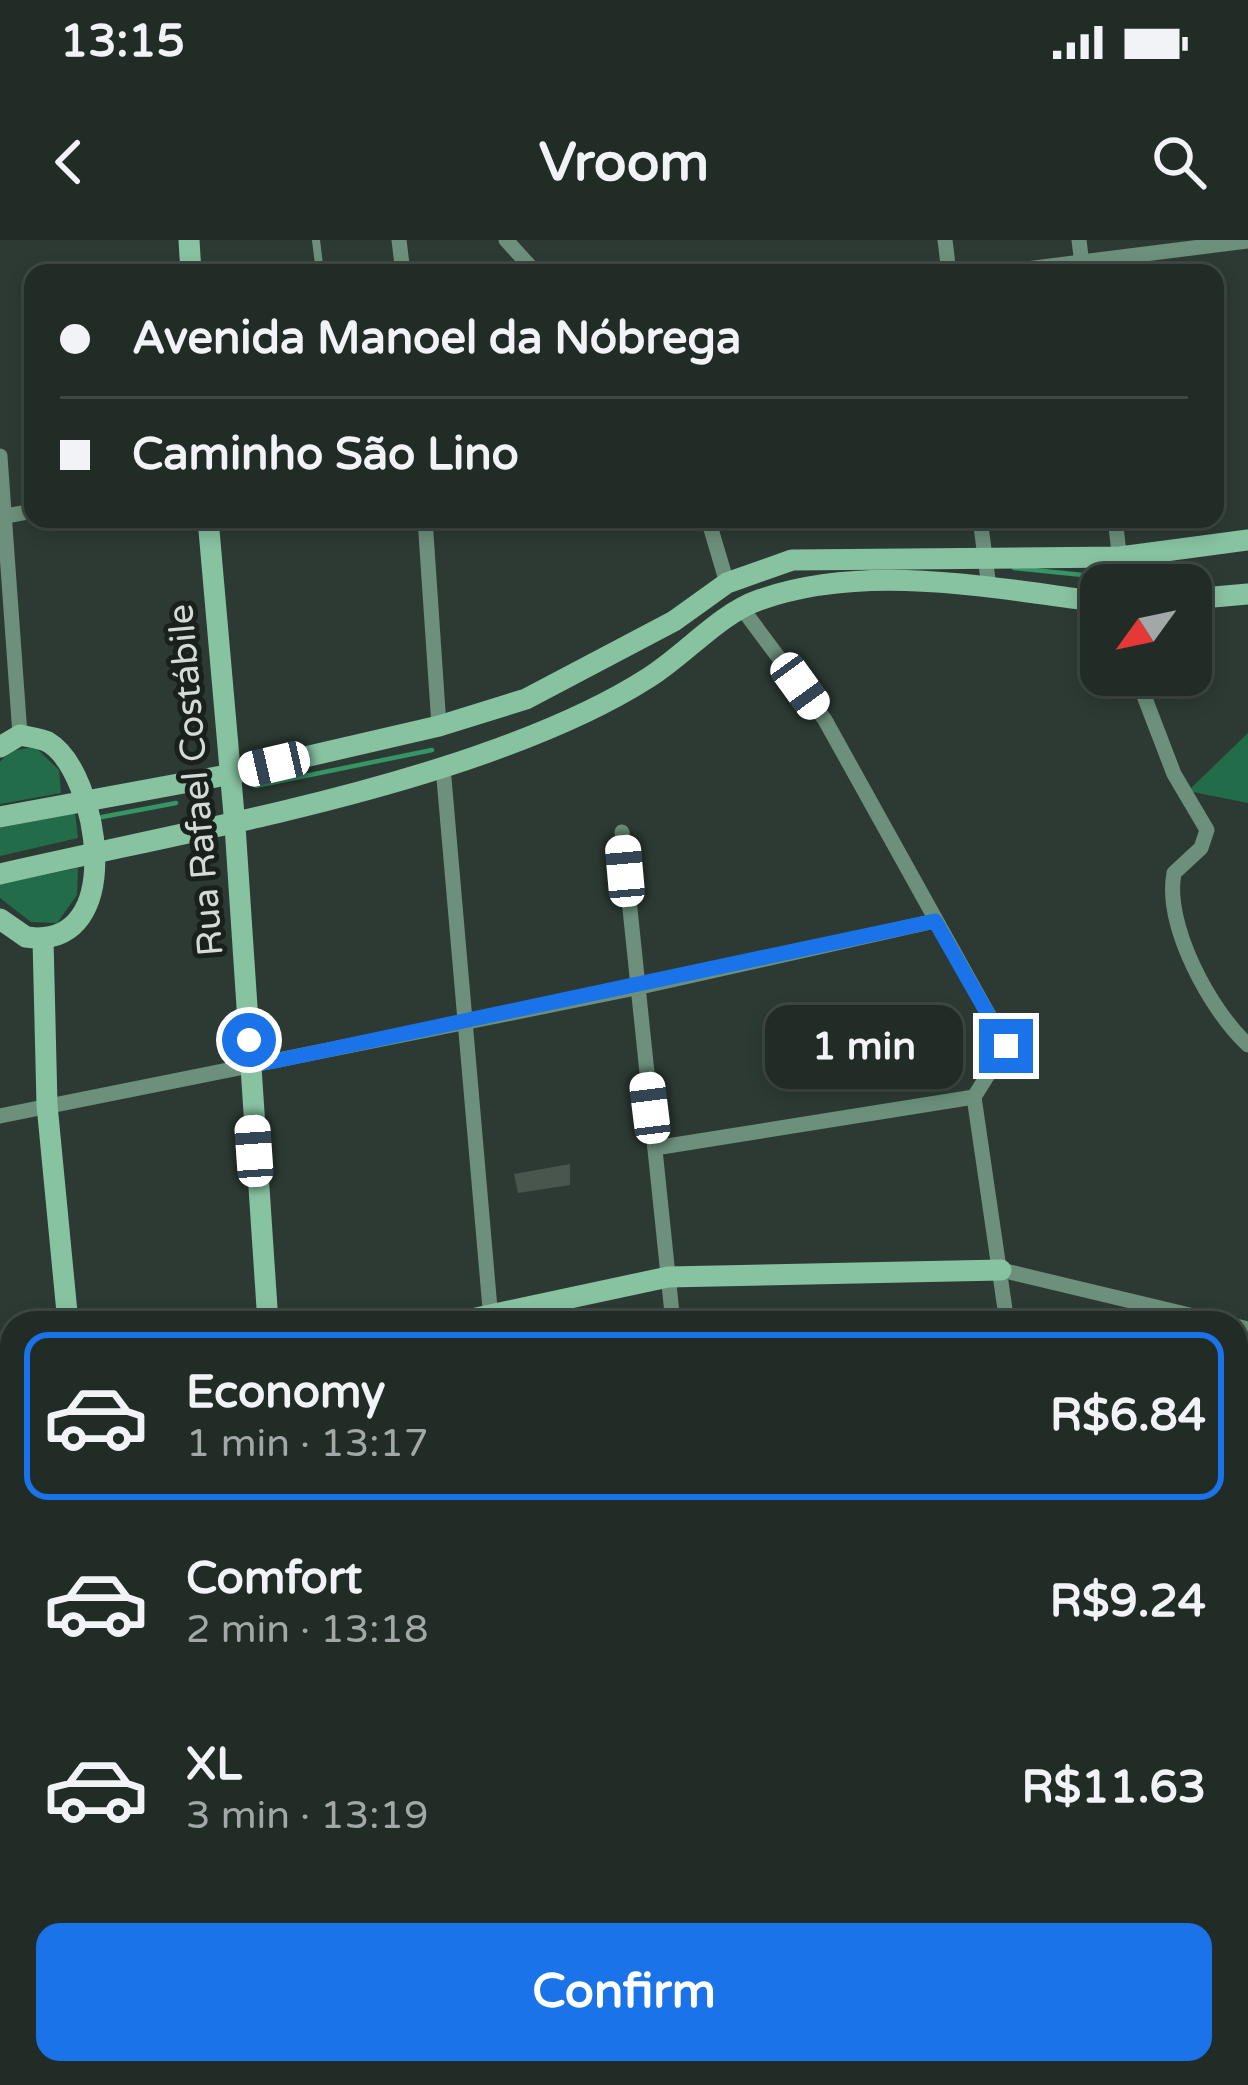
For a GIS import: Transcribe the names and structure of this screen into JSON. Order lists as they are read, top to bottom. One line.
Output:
{"streets":{"main road":["Rua Rafael Costábile"]},"north":"bottom left","page":{"status":"13:15","header":"Vroom","banner":["Avenida Manoel da Nóbrega","Caminho São Lino"],"bubble":"1 min","list":[{"name":"Economy","note":"1 min · 13:17","value":"R$6.84"},{"name":"Comfort","note":"2 min · 13:18","value":"R$9.24"},{"name":"XL","note":"3 min · 13:19","value":"R$11.63"}],"buttons":"Confirm"}}
